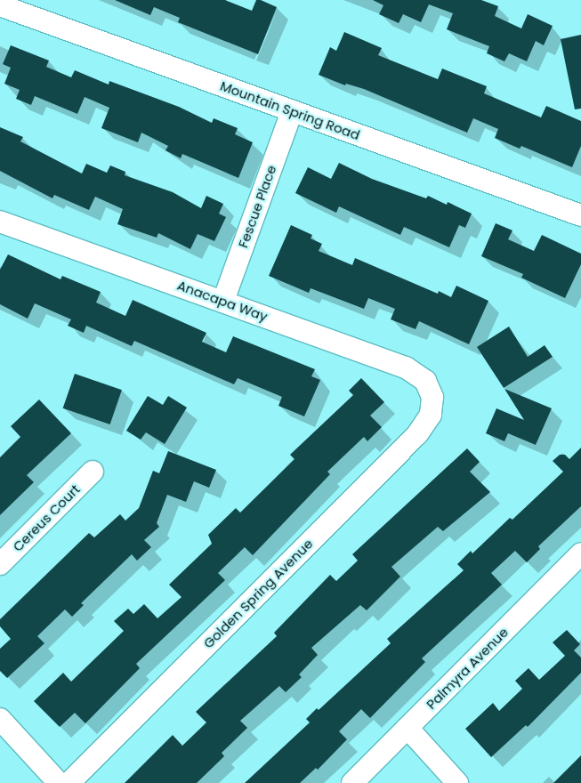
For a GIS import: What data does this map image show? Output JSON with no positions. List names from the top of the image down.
{
  "streets": {
    "street": [
      "Mountain Spring Road",
      "Fescue Place",
      "Anacapa Way",
      "Cereus Court",
      "Golden Spring Avenue",
      "Palmyra Avenue"
    ]
  },
  "crossings": [
    ["Mountain Spring Road", "Fescue Place"],
    ["Fescue Place", "Anacapa Way"],
    ["Anacapa Way", "Golden Spring Avenue"]
  ]
}
